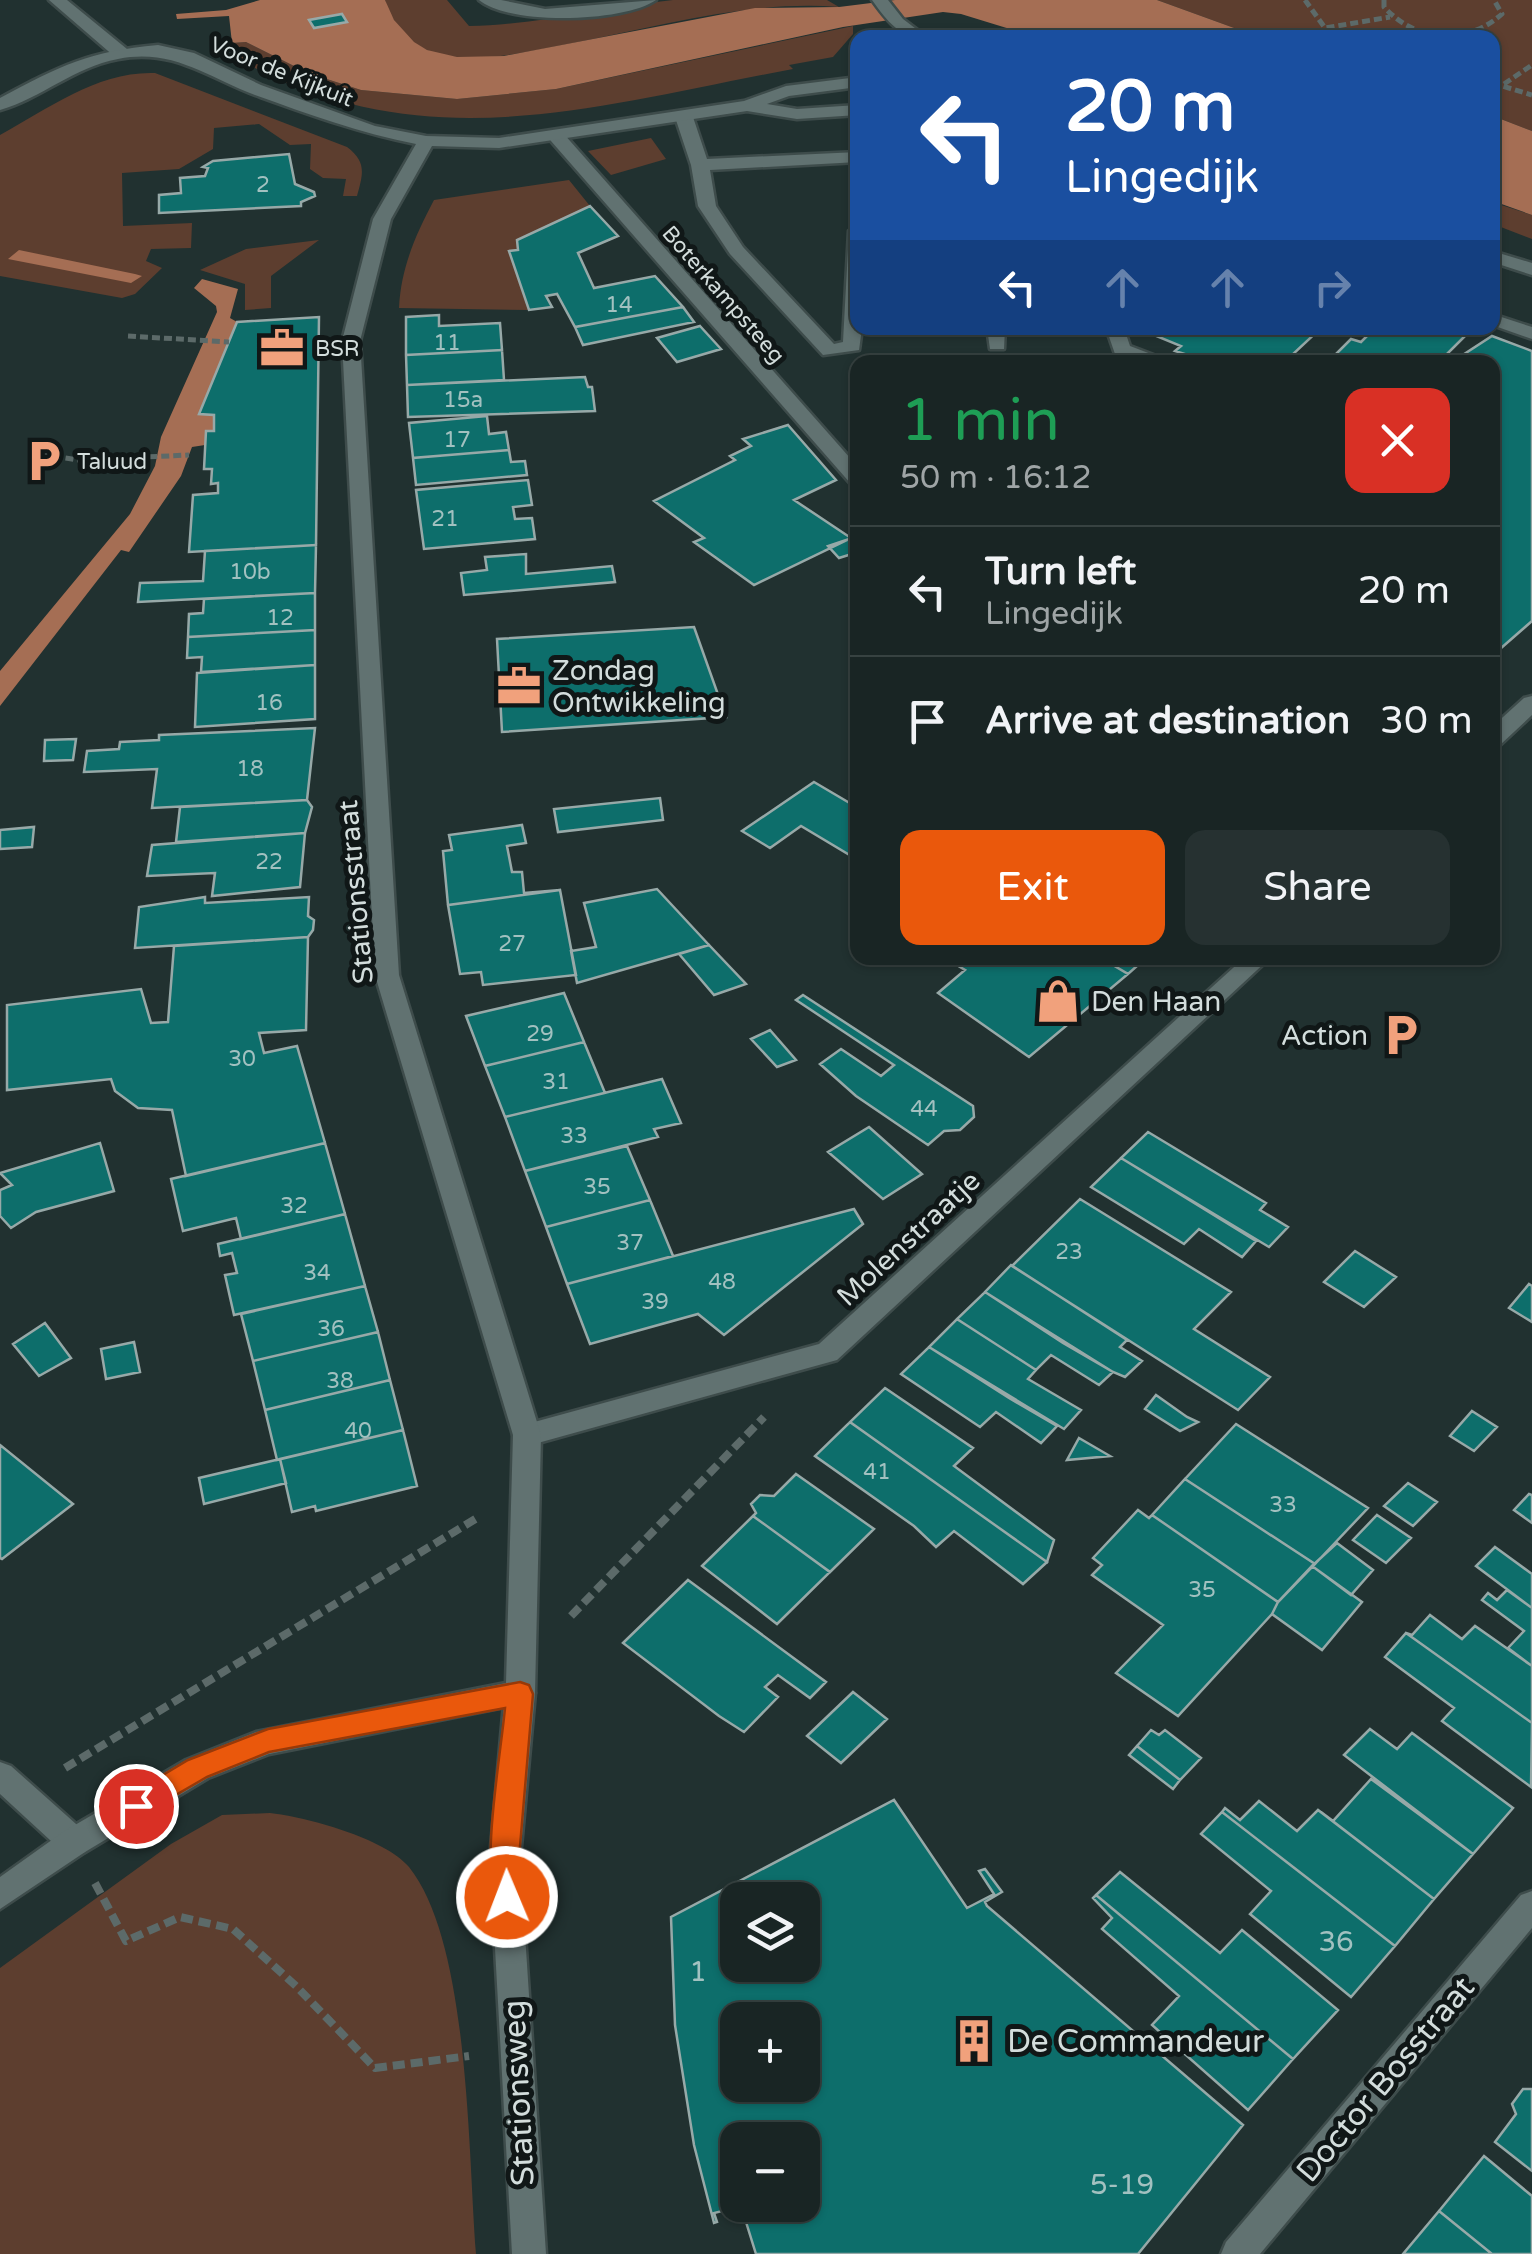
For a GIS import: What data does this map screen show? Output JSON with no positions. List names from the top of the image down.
{
  "streets": {
    "street": [
      "Voor de Kijkuit",
      "Boterkampsteeg",
      "Stationsstraat",
      "Molenstraatje",
      "Doctor Bosstraat",
      "Stationsweg"
    ]
  },
  "crossings": [
    ["Voor de Kijkuit", "Boterkampsteeg"],
    ["Voor de Kijkuit", "Stationsstraat"],
    ["Stationsstraat", "Molenstraatje"],
    ["Stationsstraat", "Stationsweg"]
  ],
  "places": {
    "office": ["BSR", "Zondag Ontwikkeling"],
    "parking": ["Taluud", "Action"],
    "shop": ["Den Haan"],
    "building": ["De Commandeur"]
  },
  "house_numbers": [
    "2",
    "14",
    "11",
    "15a",
    "17",
    "21",
    "10b",
    "12",
    "16",
    "18",
    "22",
    "27",
    "29",
    "30",
    "31",
    "44",
    "33",
    "35",
    "32",
    "37",
    "23",
    "34",
    "48",
    "39",
    "36",
    "38",
    "40",
    "41",
    "33",
    "35",
    "36",
    "1",
    "5-19"
  ],
  "page": {
    "turn": ["20 m", "Lingedijk"],
    "heading": ["1 min", "50 m · 16:12"],
    "list": [
      {
        "name": "Turn left",
        "note": "Lingedijk",
        "value": "20 m"
      },
      {
        "name": "Arrive at destination",
        "value": "30 m"
      }
    ],
    "buttons": ["Exit", "Share"],
    "map_buttons": ["+", "−"]
  }
}
